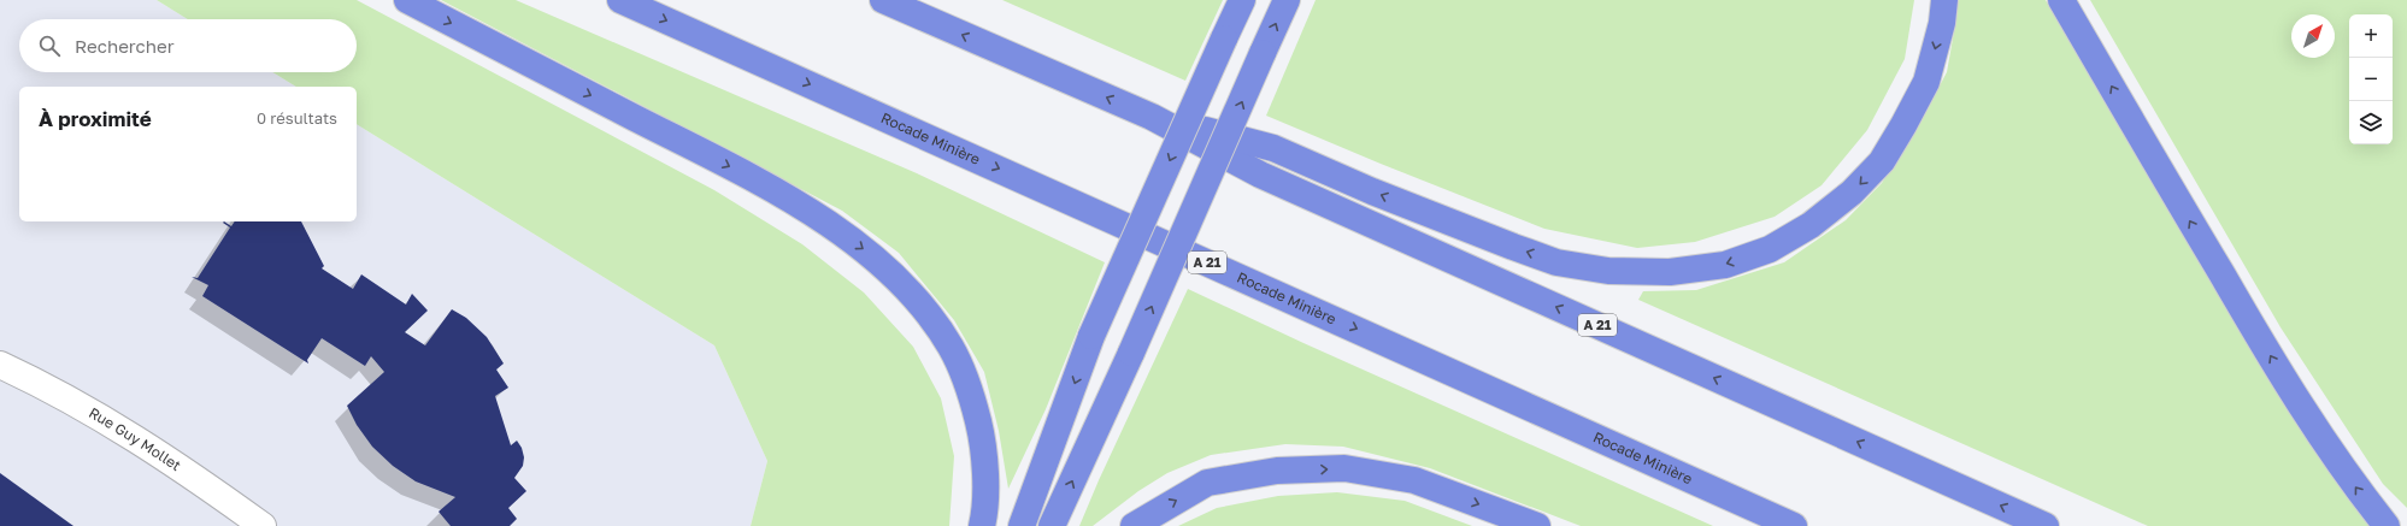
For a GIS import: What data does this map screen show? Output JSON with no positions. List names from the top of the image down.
{
  "streets": {
    "highway": ["Rocade Minière", "A 21"],
    "street": ["Rue Guy Mollet"]
  },
  "north": "top right",
  "page": {
    "map_buttons": ["+", "−"],
    "search": "Rechercher",
    "heading": ["À proximité", "0 résultats"]
  }
}
